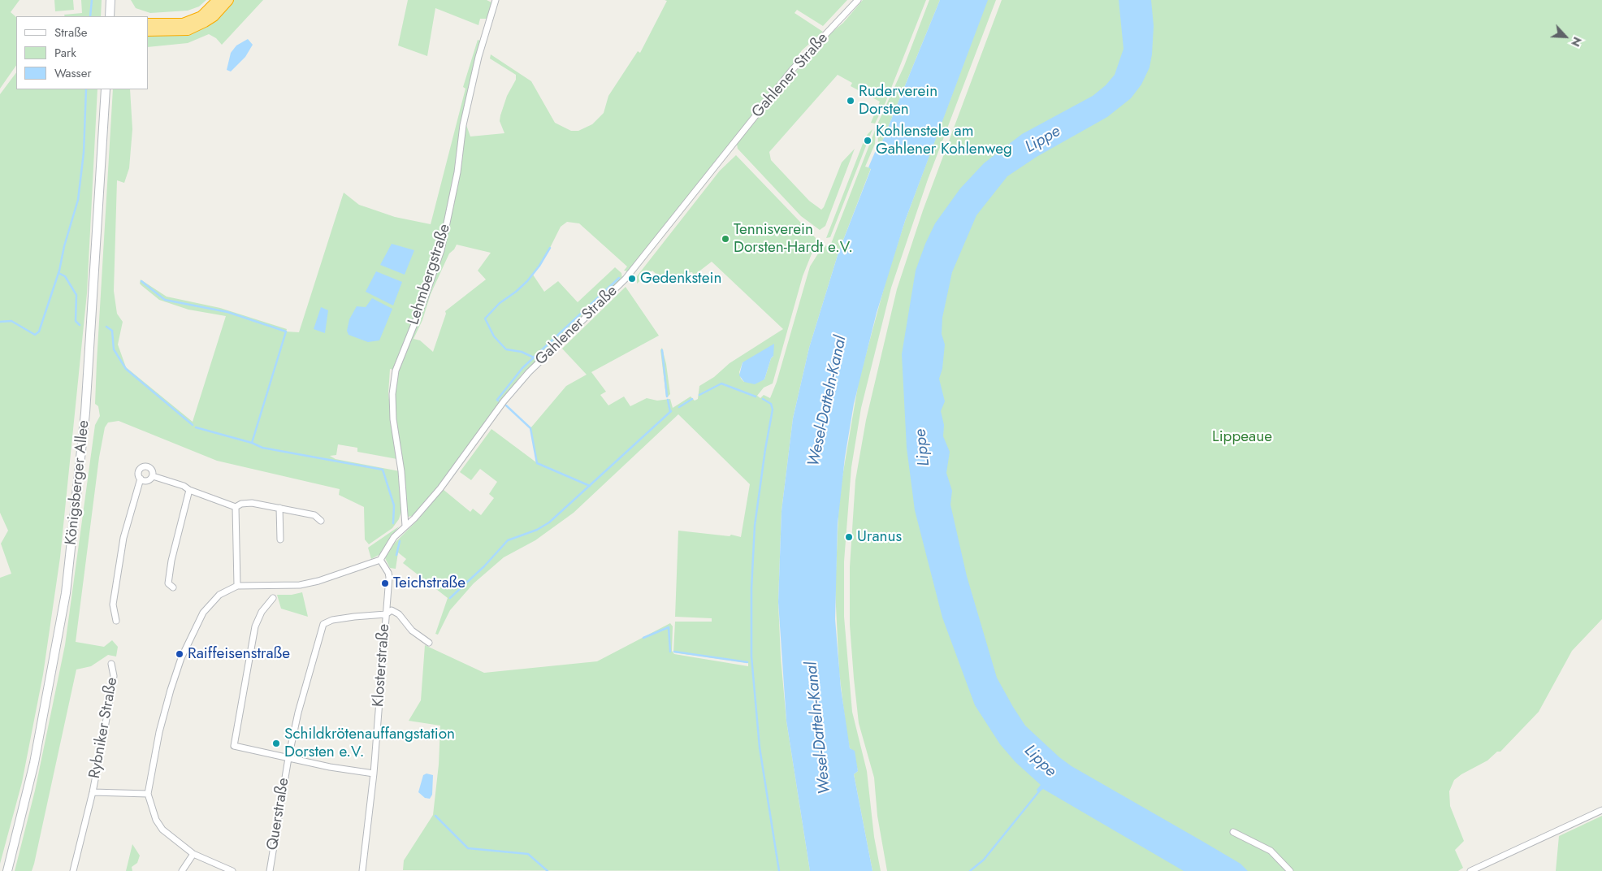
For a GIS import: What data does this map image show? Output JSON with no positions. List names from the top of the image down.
{
  "streets": {
    "main road": ["Königsberger Allee"],
    "street": [
      "Gahlener Straße",
      "Lehmbergstraße",
      "Klosterstraße",
      "Rybniker Straße",
      "Querstraße"
    ]
  },
  "crossings": [
    ["Gahlener Straße", "Lehmbergstraße"],
    ["Gahlener Straße", "Klosterstraße"]
  ],
  "water": ["Lippe", "Wesel-Datteln-Kanal"],
  "parks": ["Lippeaue"],
  "places": [
    "Ruderverein Dorsten",
    "Kohlenstele am Gahlener Kohlenweg",
    "Tennisverein Dorsten-Hardt e.V.",
    "Gedenkstein",
    "Uranus",
    "Teichstraße",
    "Raiffeisenstraße",
    "Schildkrötenauffangstation Dorsten e.V."
  ],
  "legend": ["Straße", "Park", "Wasser"],
  "north": "bottom right"
}
